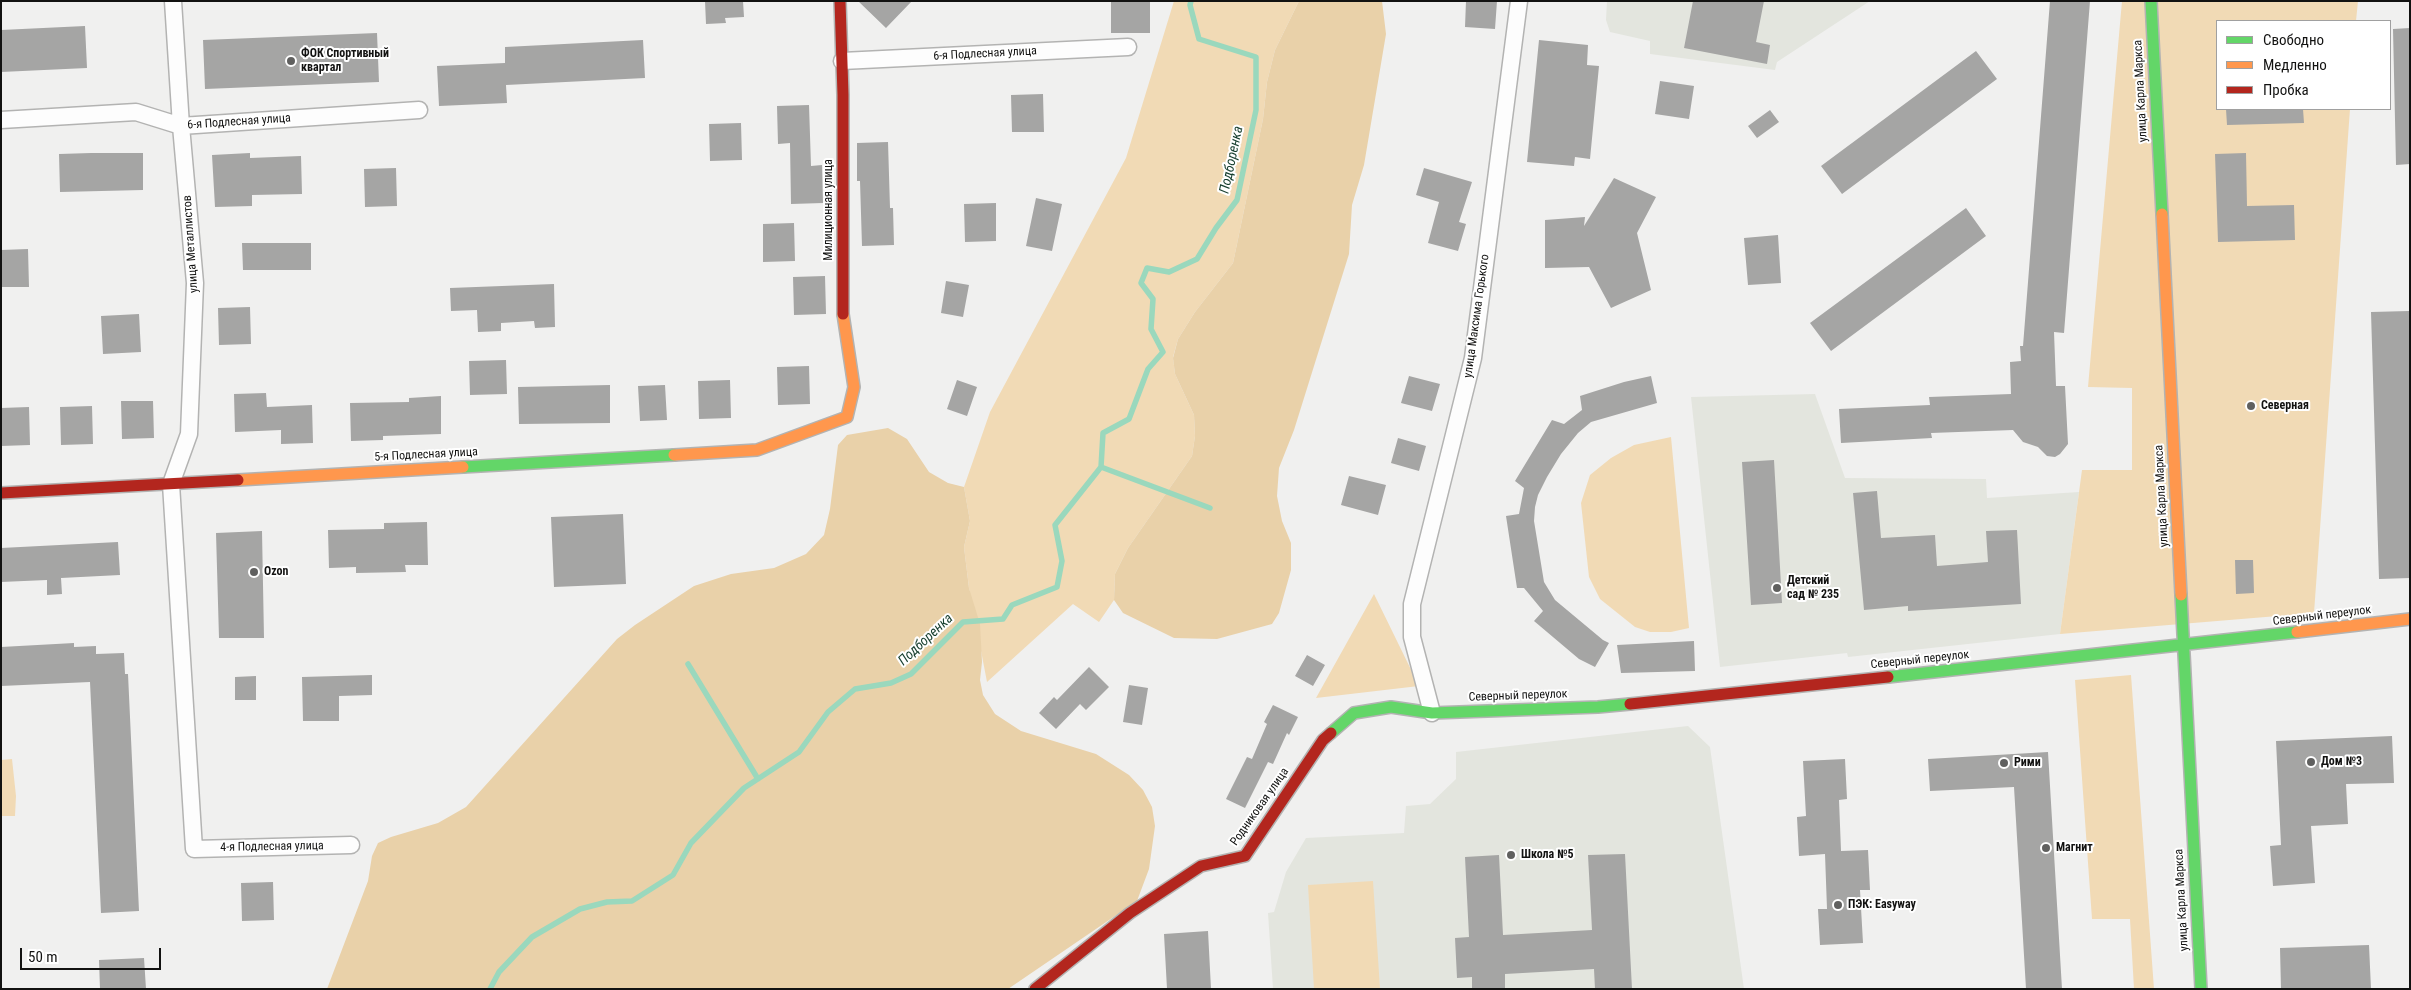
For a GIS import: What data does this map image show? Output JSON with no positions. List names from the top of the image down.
{
  "streets": {
    "street": [
      "6-я Подлесная улица",
      "улица Карла Маркса",
      "Милиционная улица",
      "улица Металлистов",
      "улица Максима Горького",
      "5-я Подлесная улица",
      "Северный переулок",
      "Родниковая улица",
      "4-я Подлесная улица"
    ]
  },
  "crossings": [
    ["6-я Подлесная улица", "Милиционная улица"],
    ["6-я Подлесная улица", "улица Металлистов"],
    ["улица Карла Маркса", "Северный переулок"],
    ["Милиционная улица", "5-я Подлесная улица"],
    ["улица Металлистов", "5-я Подлесная улица"],
    ["улица Металлистов", "4-я Подлесная улица"],
    ["улица Максима Горького", "Северный переулок"],
    ["улица Максима Горького", "Родниковая улица"],
    ["5-я Подлесная улица", "4-я Подлесная улица"],
    ["Северный переулок", "Родниковая улица"]
  ],
  "water": ["Подборенка"],
  "places": [
    "ФОК Спортивный квартал",
    "Северная",
    "Ozon",
    "Детский сад № 235",
    "Дом №3",
    "Рими",
    "Магнит",
    "Школа №5",
    "ПЭК: Easyway"
  ],
  "legend": ["Свободно", "Медленно", "Пробка"],
  "scale_bar": "50 m"
}
